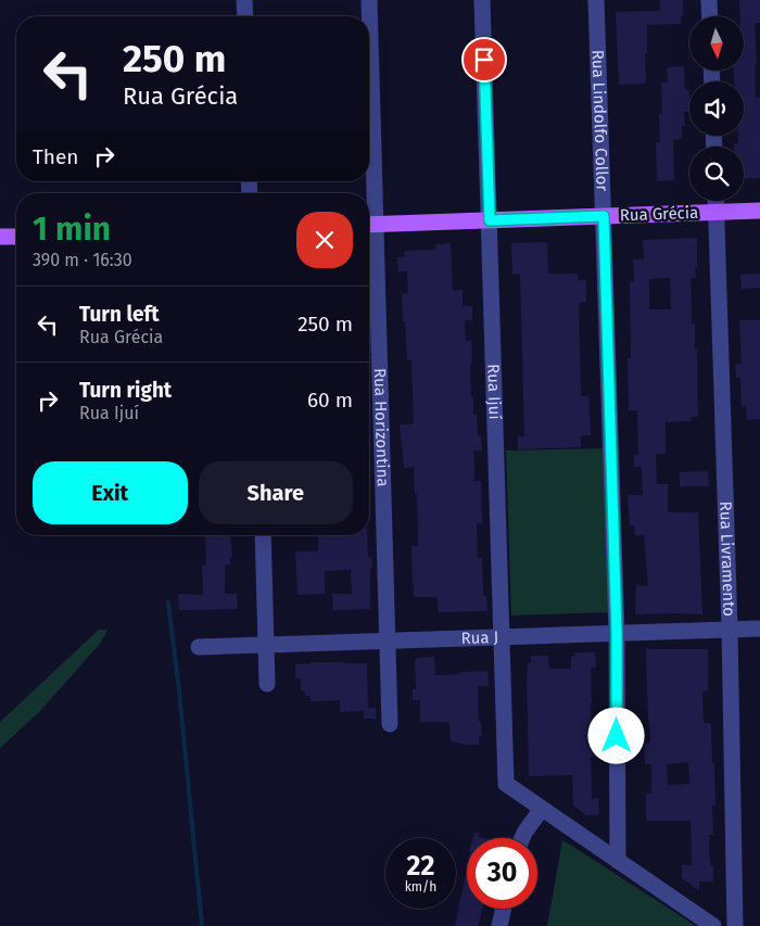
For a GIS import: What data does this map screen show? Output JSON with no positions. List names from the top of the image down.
{
  "streets": {
    "main road": ["Rua Grécia"],
    "street": [
      "Rua Lindolfo Collor",
      "Rua Ijuí",
      "Rua Horizontina",
      "Rua Livramento",
      "Rua J"
    ]
  },
  "crossings": [
    ["Rua Lindolfo Collor", "Rua Grécia"],
    ["Rua Lindolfo Collor", "Rua J"],
    ["Rua Grécia", "Rua Ijuí"],
    ["Rua Grécia", "Rua Horizontina"],
    ["Rua Grécia", "Rua Livramento"],
    ["Rua Ijuí", "Rua J"],
    ["Rua Horizontina", "Rua J"],
    ["Rua Livramento", "Rua J"]
  ],
  "north": "bottom",
  "page": {
    "turn": ["250 m", "Rua Grécia"],
    "then": "Then",
    "heading": ["1 min", "390 m · 16:30"],
    "list": [
      {
        "name": "Turn left",
        "note": "Rua Grécia",
        "value": "250 m"
      },
      {
        "name": "Turn right",
        "note": "Rua Ijuí",
        "value": "60 m"
      }
    ],
    "buttons": ["Exit", "Share"],
    "speed": "22 km/h",
    "limit": "30"
  }
}
